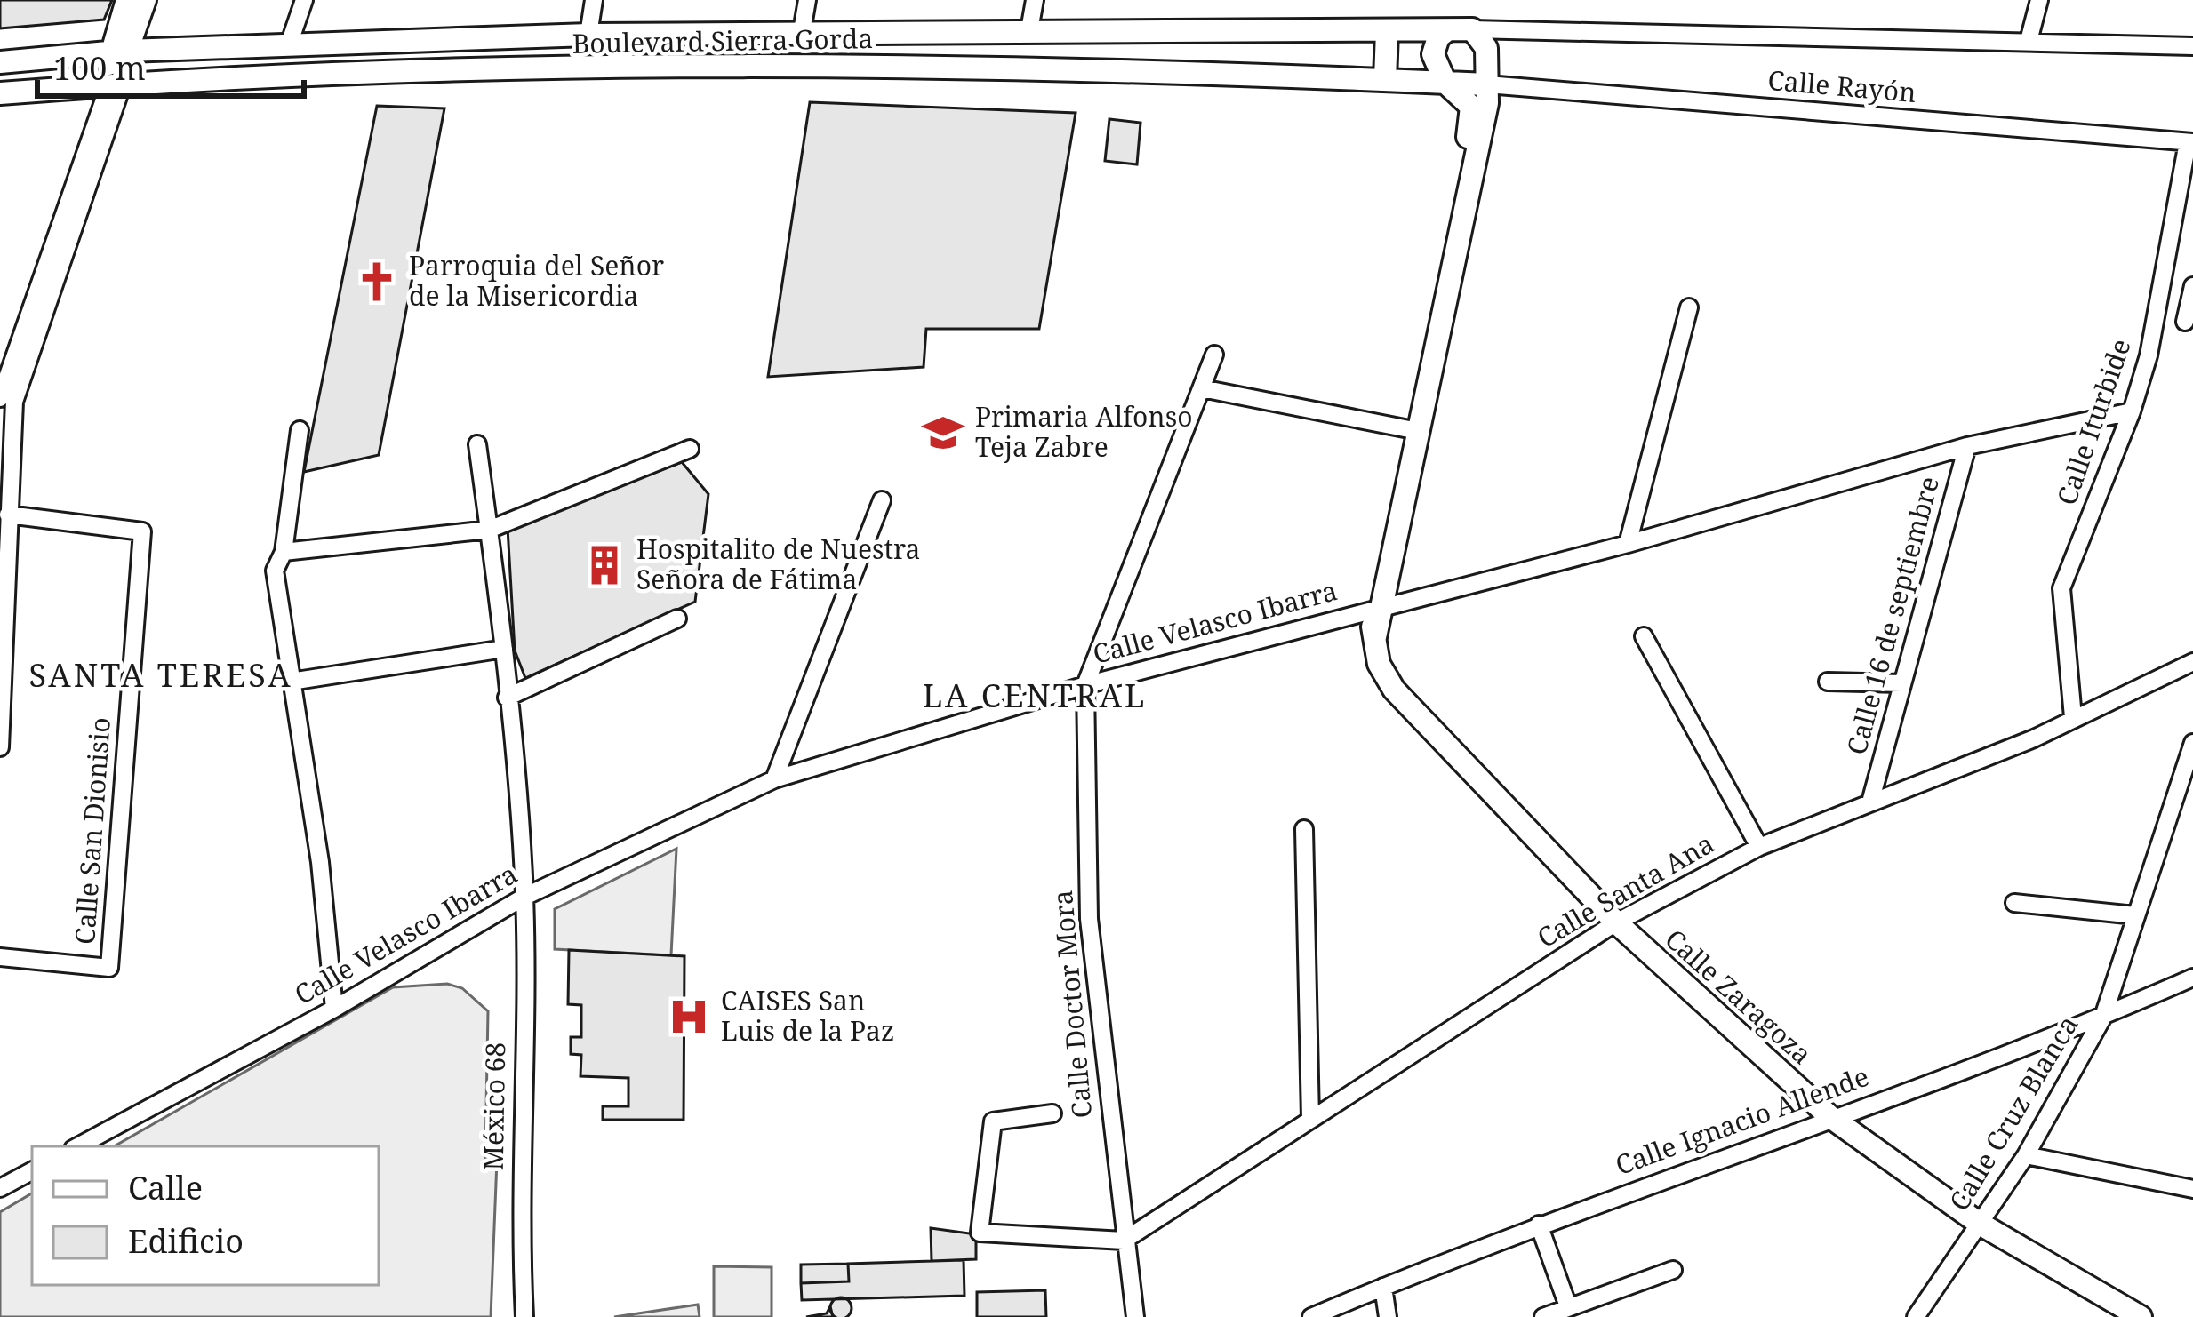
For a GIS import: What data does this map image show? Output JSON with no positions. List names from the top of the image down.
{
  "streets": {
    "main road": ["Boulevard Sierra Gorda", "Calle Zaragoza"],
    "street": [
      "Calle Rayón",
      "Calle Iturbide",
      "Calle 16 de septiembre",
      "Calle Velasco Ibarra",
      "Calle San Dionisio",
      "Calle Santa Ana",
      "Calle Doctor Mora",
      "México 68",
      "Calle Cruz Blanca",
      "Calle Ignacio Allende"
    ]
  },
  "crossings": [
    ["Boulevard Sierra Gorda", "Calle Rayón"],
    ["Boulevard Sierra Gorda", "Calle Zaragoza"],
    ["Calle Rayón", "Calle Iturbide"],
    ["Calle Rayón", "Calle Zaragoza"],
    ["Calle Iturbide", "Calle Velasco Ibarra"],
    ["Calle Iturbide", "Calle Santa Ana"],
    ["Calle 16 de septiembre", "Calle Velasco Ibarra"],
    ["Calle 16 de septiembre", "Calle Santa Ana"],
    ["Calle Velasco Ibarra", "Calle Zaragoza"],
    ["Calle Velasco Ibarra", "Calle Doctor Mora"],
    ["Calle Velasco Ibarra", "México 68"],
    ["Calle Santa Ana", "Calle Zaragoza"],
    ["Calle Santa Ana", "Calle Doctor Mora"],
    ["Calle Zaragoza", "Calle Cruz Blanca"],
    ["Calle Zaragoza", "Calle Ignacio Allende"],
    ["Calle Cruz Blanca", "Calle Ignacio Allende"]
  ],
  "districts": ["SANTA TERESA", "LA CENTRAL"],
  "places": {
    "church": ["Parroquia del Señor de la Misericordia"],
    "school or university": ["Primaria Alfonso Teja Zabre"],
    "building": ["Hospitalito de Nuestra Señora de Fátima"],
    "hospital": ["CAISES San Luis de la Paz"]
  },
  "legend": ["Calle", "Edificio"],
  "scale_bar": "100 m"
}
